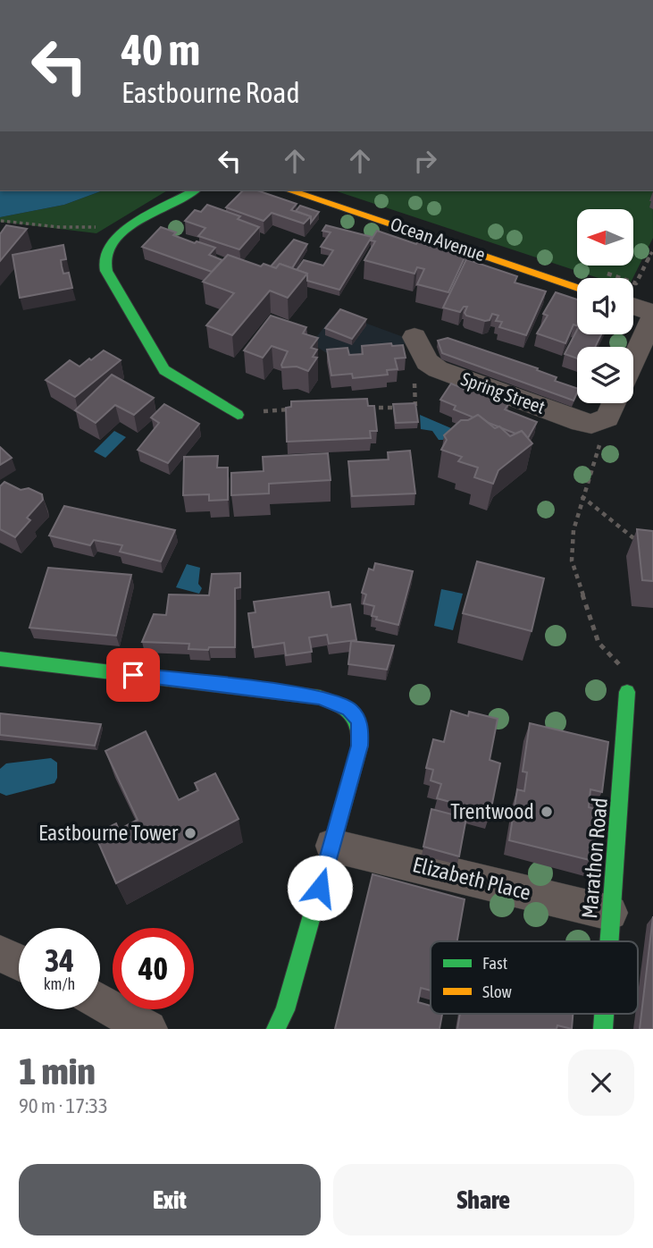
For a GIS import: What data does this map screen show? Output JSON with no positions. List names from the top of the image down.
{
  "streets": {
    "street": [
      "Ocean Avenue",
      "Spring Street",
      "Marathon Road",
      "Elizabeth Place"
    ]
  },
  "crossings": [
    ["Marathon Road", "Elizabeth Place"]
  ],
  "places": ["Trentwood", "Eastbourne Tower"],
  "legend": ["Fast", "Slow"],
  "north": "left",
  "page": {
    "turn": ["40 m", "Eastbourne Road"],
    "speed": "34 km/h",
    "limit": "40",
    "heading": ["1 min", "90 m · 17:33"],
    "buttons": ["Exit", "Share"]
  }
}
